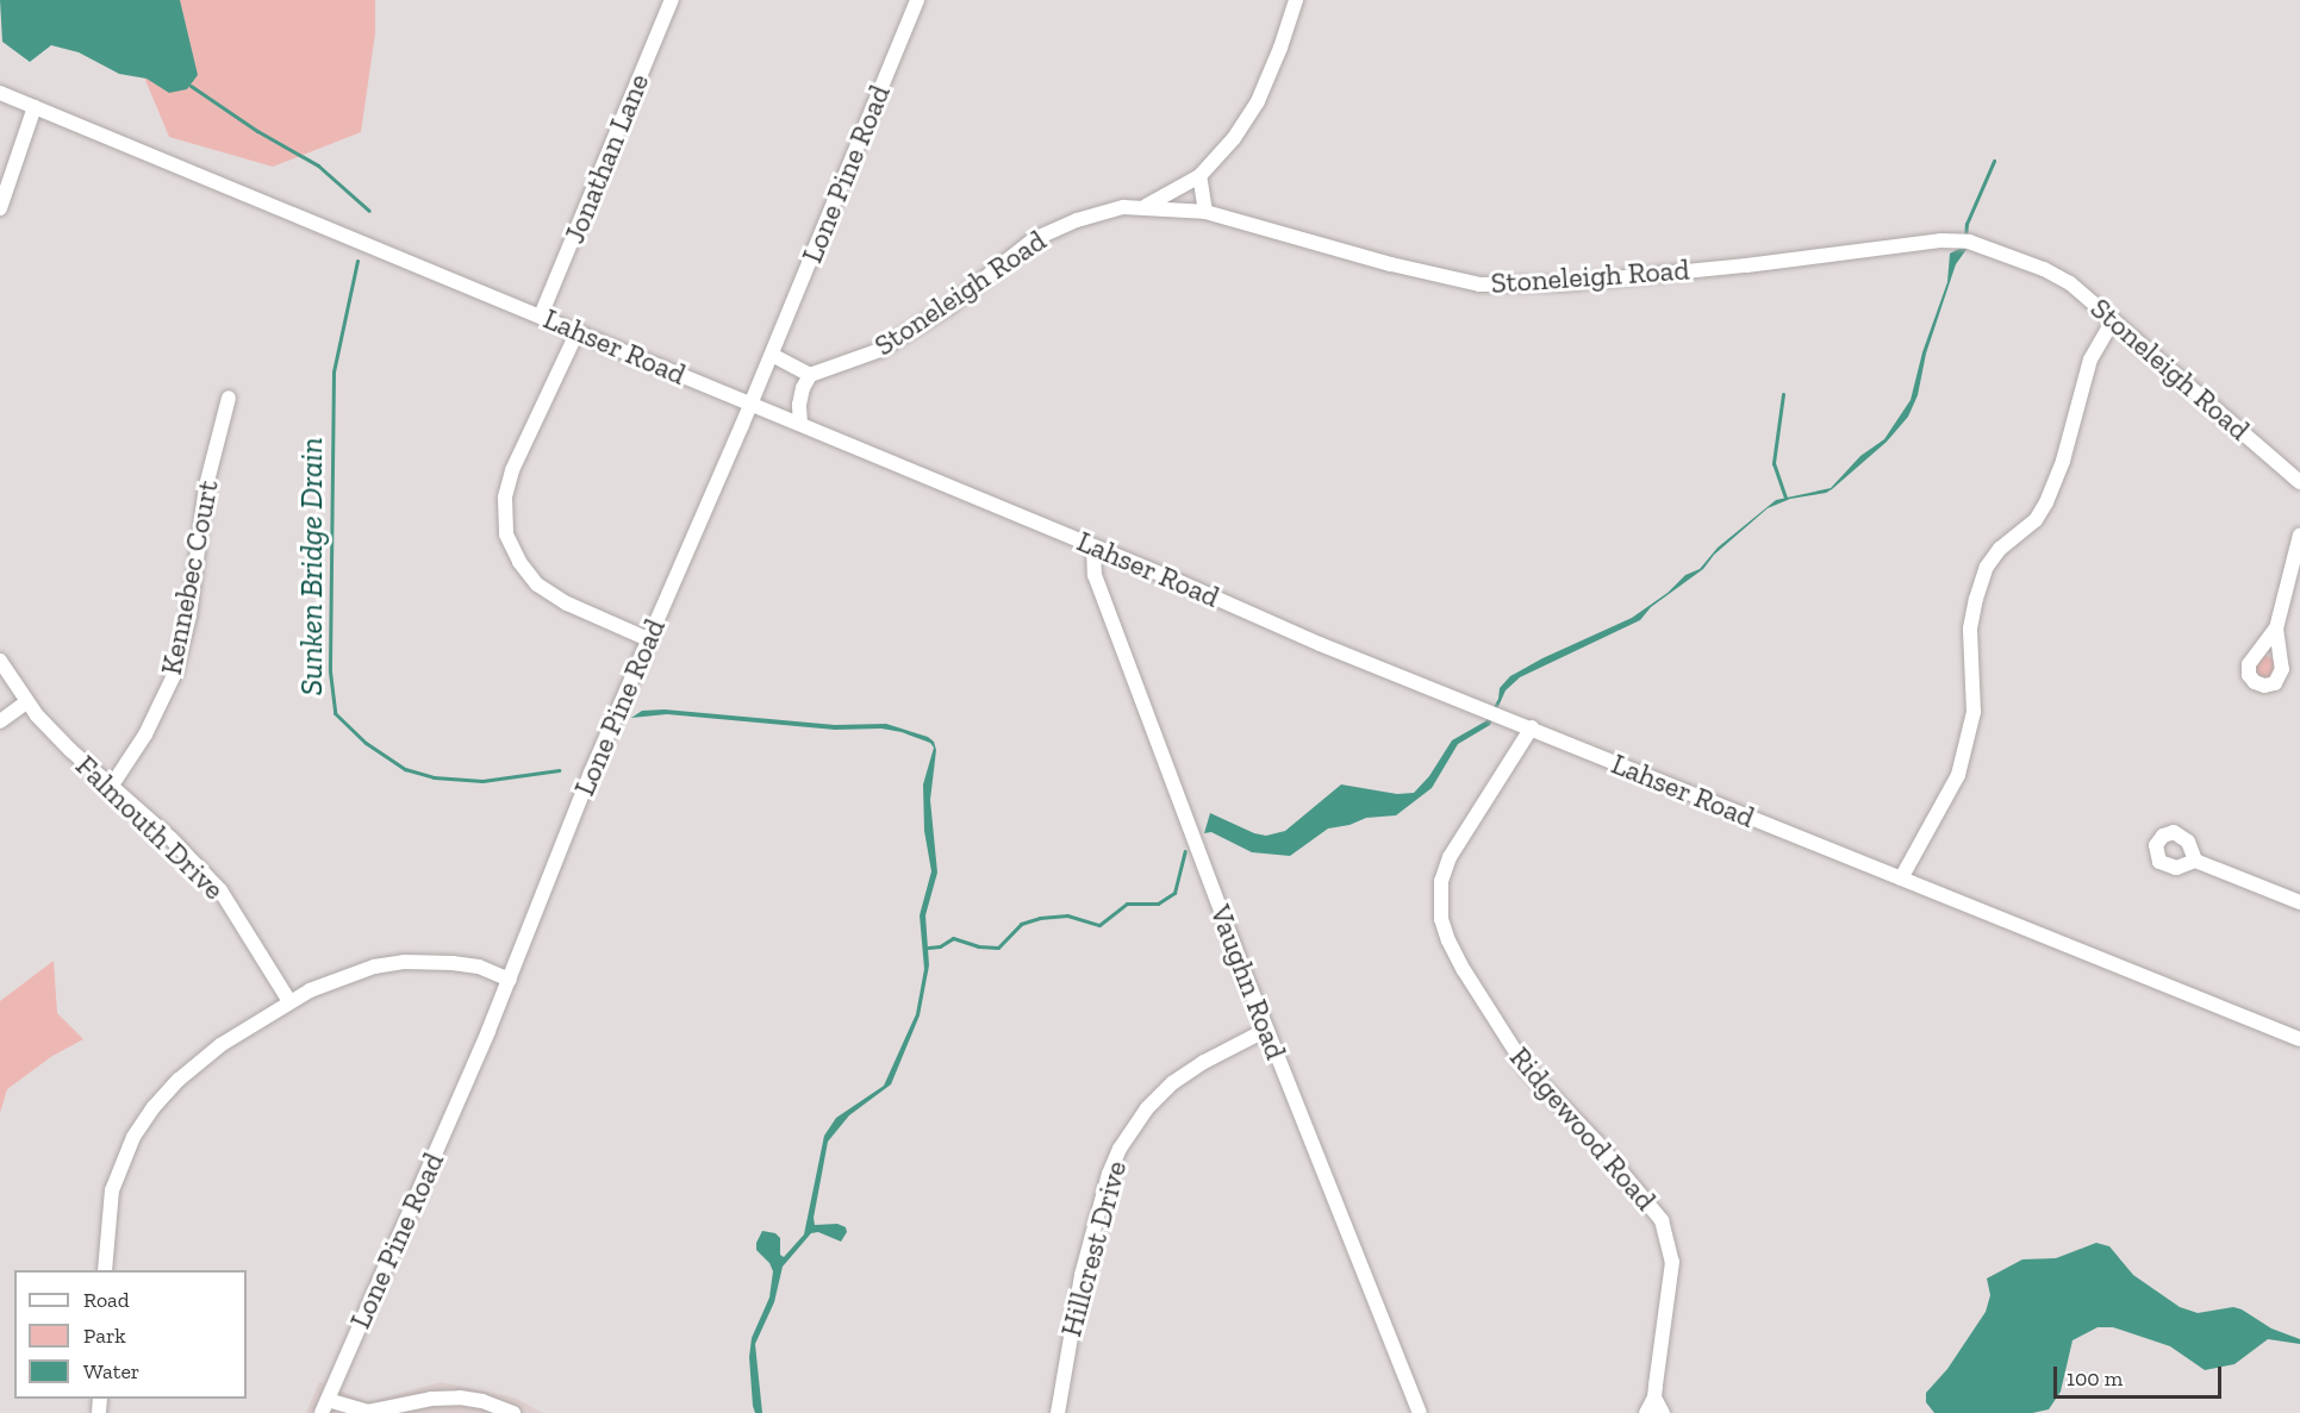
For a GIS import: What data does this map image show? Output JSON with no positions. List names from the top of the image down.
{
  "streets": {
    "street": [
      "Jonathan Lane",
      "Lone Pine Road",
      "Stoneleigh Road",
      "Lahser Road",
      "Kennebec Court",
      "Falmouth Drive",
      "Vaughn Road",
      "Ridgewood Road",
      "Hillcrest Drive"
    ]
  },
  "crossings": [
    ["Jonathan Lane", "Lahser Road"],
    ["Lone Pine Road", "Lahser Road"],
    ["Lahser Road", "Vaughn Road"],
    ["Lahser Road", "Ridgewood Road"],
    ["Kennebec Court", "Falmouth Drive"],
    ["Vaughn Road", "Hillcrest Drive"]
  ],
  "water": ["Sunken Bridge Drain"],
  "legend": ["Road", "Park", "Water"],
  "scale_bar": "100 m"
}
